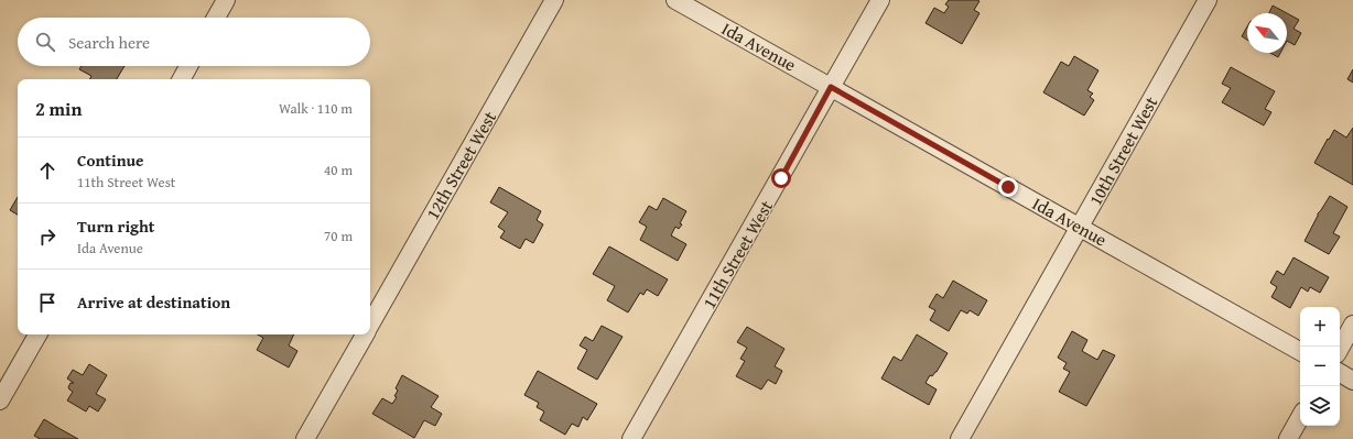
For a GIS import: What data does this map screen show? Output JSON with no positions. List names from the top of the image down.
{
  "streets": {
    "street": [
      "Ida Avenue",
      "10th Street West",
      "12th Street West",
      "11th Street West"
    ]
  },
  "crossings": [
    ["Ida Avenue", "10th Street West"],
    ["Ida Avenue", "11th Street West"]
  ],
  "north": "top left",
  "page": {
    "search": "Search here",
    "heading": ["2 min", "Walk · 110 m"],
    "list": [
      ["Continue", "11th Street West", "40 m"],
      ["Turn right", "Ida Avenue", "70 m"],
      "Arrive at destination"
    ],
    "map_buttons": ["+", "−"]
  }
}
